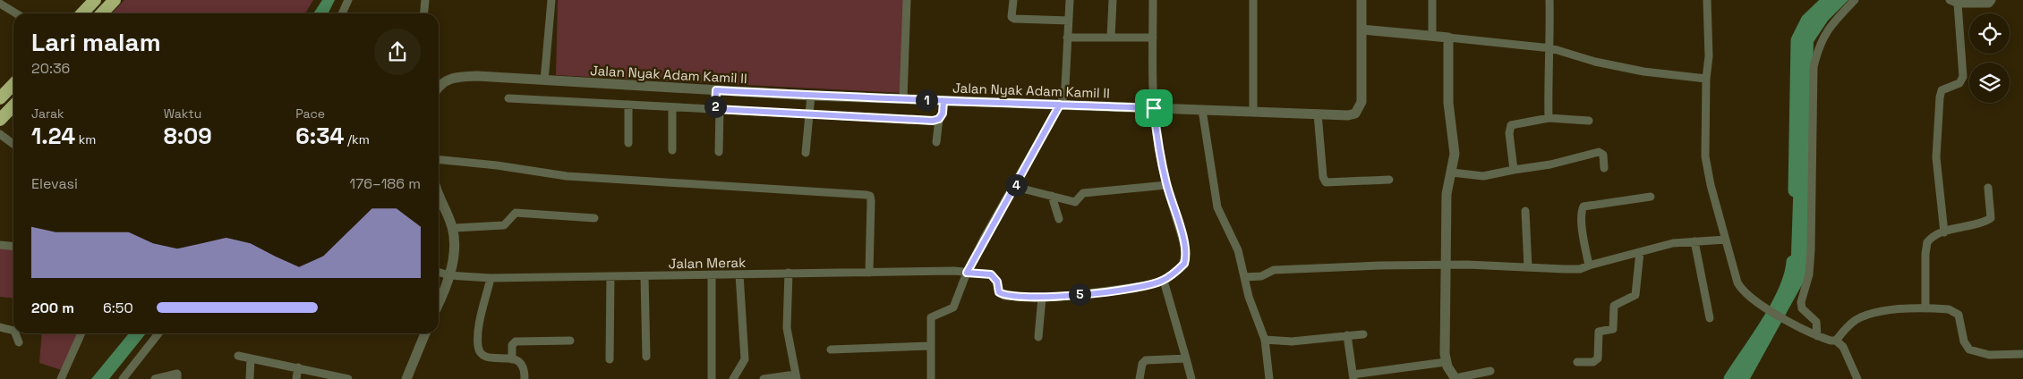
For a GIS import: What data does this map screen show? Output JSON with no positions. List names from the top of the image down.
{
  "streets": {
    "street": ["Jalan Nyak Adam Kamil II", "Jalan Merak"]
  },
  "page": {
    "heading": ["Lari malam", "20:36"],
    "pins": [
      "1",
      "2",
      "4",
      "5"
    ],
    "stats": [
      ["Jarak", "1.24 km"],
      ["Waktu", "8:09"],
      ["Pace", "6:34 /km"]
    ],
    "chart": ["Elevasi", "176–186 m"],
    "list": [
      {
        "name": "200 m",
        "note": "6:50"
      }
    ]
  }
}
